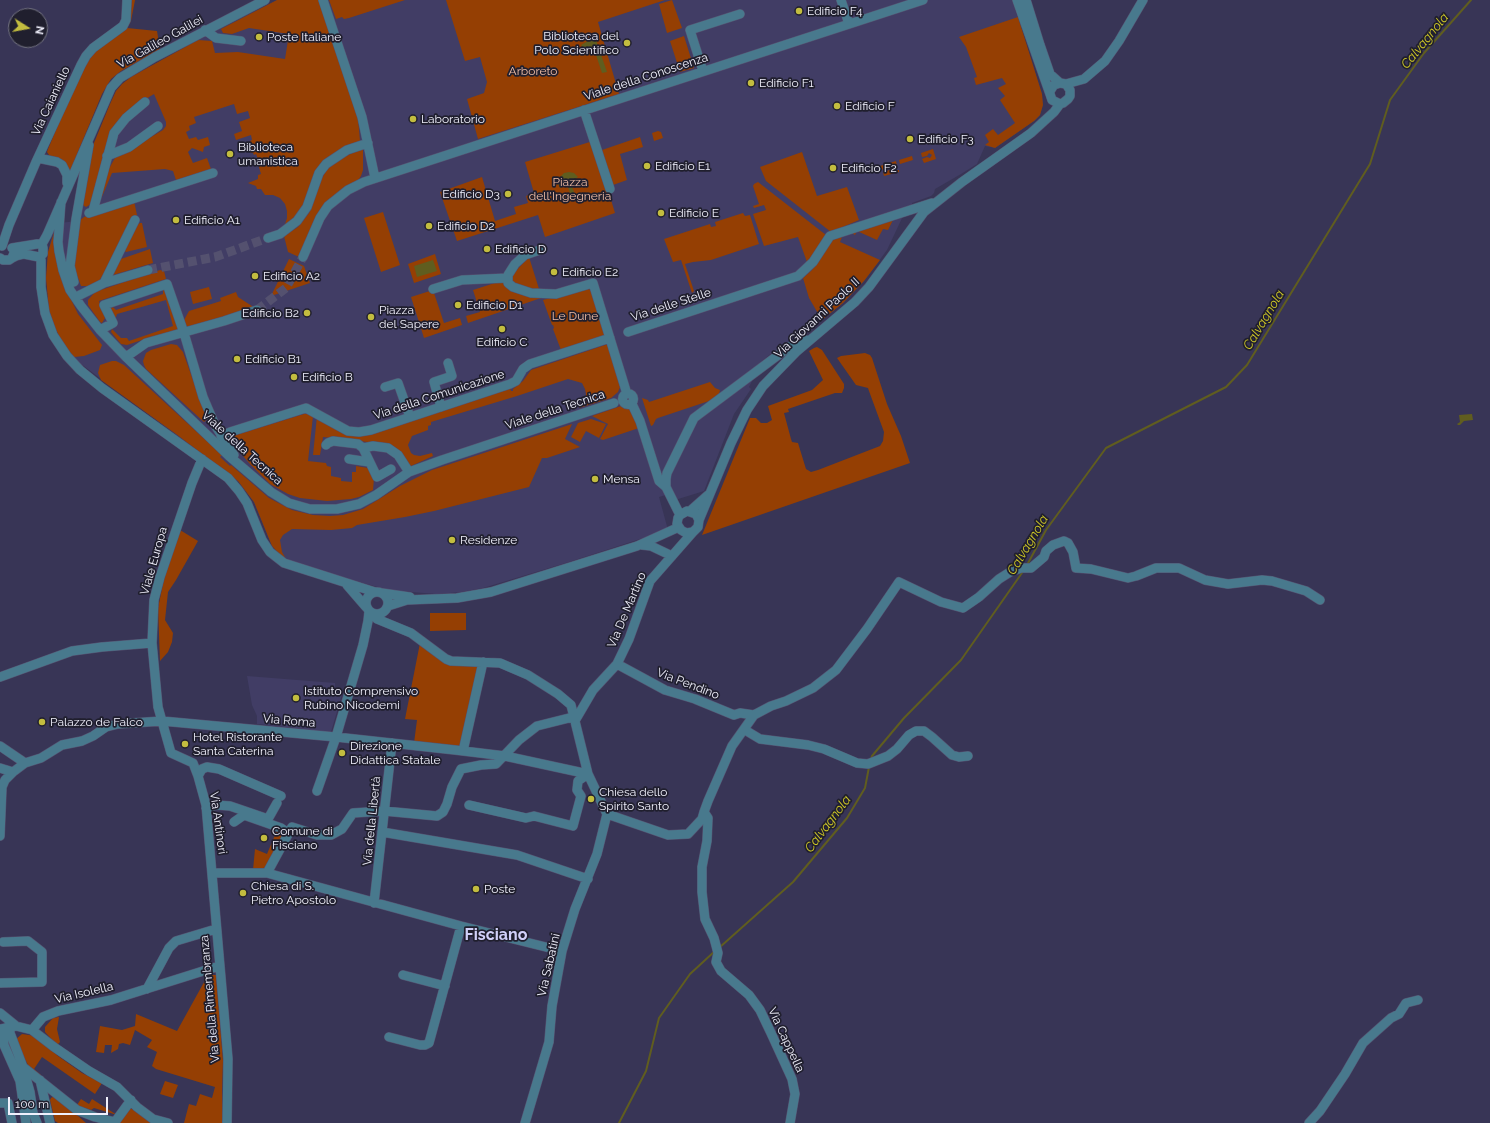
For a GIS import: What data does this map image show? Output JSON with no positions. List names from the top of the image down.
{
  "streets": {
    "street": [
      "Via Galileo Galilei",
      "Viale della Conoscenza",
      "Via Caianiello",
      "Via delle Stelle",
      "Via Giovanni Paolo II",
      "Via della Comunicazione",
      "Viale della Tecnica",
      "Viale Europa",
      "Via De Martino",
      "Via Pendino",
      "Via Roma",
      "Via della Libertà",
      "Via Antinori",
      "Via Sabatini",
      "Via Isolella",
      "Via della Rimembranza",
      "Via Cappella"
    ]
  },
  "crossings": [
    ["Via Galileo Galilei", "Viale della Tecnica"],
    ["Via delle Stelle", "Via Giovanni Paolo II"],
    ["Via Giovanni Paolo II", "Via De Martino"],
    ["Viale Europa", "Via Roma"],
    ["Viale Europa", "Via Antinori"],
    ["Via De Martino", "Via Pendino"],
    ["Via Roma", "Via della Libertà"],
    ["Via Roma", "Via Antinori"],
    ["Via Antinori", "Via della Rimembranza"],
    ["Via Isolella", "Via della Rimembranza"]
  ],
  "districts": ["Fisciano"],
  "water": ["Calvagnola"],
  "parks": ["Arboreto", "Piazza dell'Ingegneria", "Le Dune"],
  "places": [
    "Edificio F4",
    "Poste Italiane",
    "Biblioteca del Polo Scientifico",
    "Edificio F1",
    "Edificio F",
    "Laboratorio",
    "Edificio F3",
    "Biblioteca umanistica",
    "Edificio E1",
    "Edificio F2",
    "Edificio D3",
    "Edificio E",
    "Edificio A1",
    "Edificio D2",
    "Edificio D",
    "Edificio E2",
    "Edificio A2",
    "Edificio D1",
    "Edificio B2",
    "Piazza del Sapere",
    "Edificio C",
    "Edificio B1",
    "Edificio B",
    "Mensa",
    "Residenze",
    "Istituto Comprensivo Rubino Nicodemi",
    "Palazzo de Falco",
    "Hotel Ristorante Santa Caterina",
    "Direzione Didattica Statale",
    "Chiesa dello Spirito Santo",
    "Comune di Fisciano",
    "Poste",
    "Chiesa di S. Pietro Apostolo"
  ],
  "scale_bar": "100 m",
  "north": "right"
}
